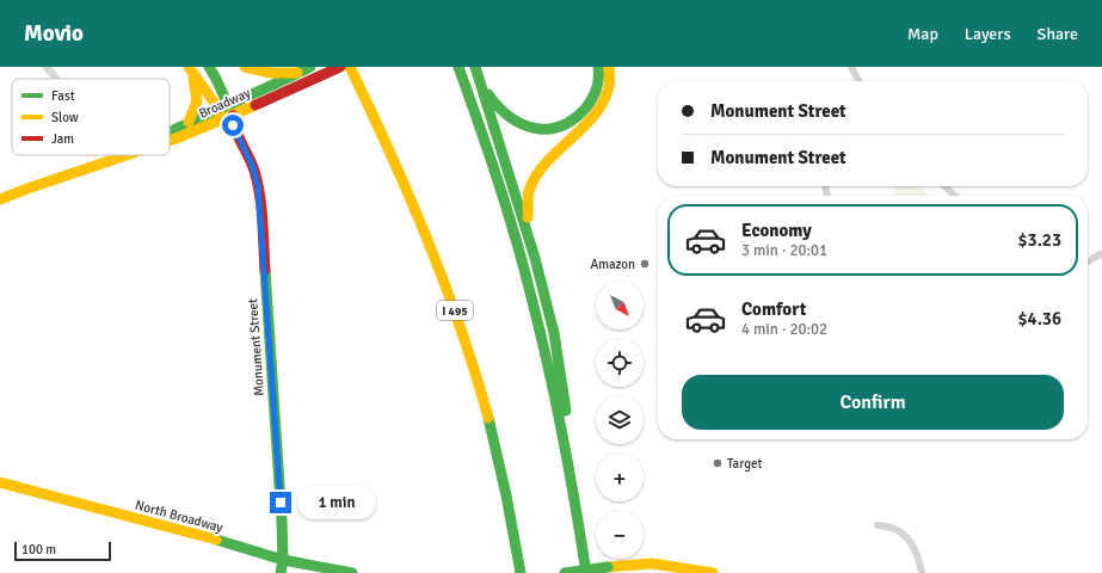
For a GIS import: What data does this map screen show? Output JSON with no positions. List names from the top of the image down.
{
  "streets": {
    "main road": [
      "Broadway",
      "I 495",
      "Monument Street",
      "North Broadway"
    ]
  },
  "crossings": [
    ["Broadway", "Monument Street"],
    ["Monument Street", "North Broadway"]
  ],
  "places": ["Amazon", "Target"],
  "legend": ["Fast", "Slow", "Jam"],
  "scale_bar": "100 m",
  "north": "bottom right",
  "page": {
    "header": "Movio",
    "nav": ["Map", "Layers", "Share"],
    "banner": ["Monument Street", "Monument Street"],
    "list": [
      {
        "name": "Economy",
        "note": "3 min · 20:01",
        "value": "$3.23"
      },
      {
        "name": "Comfort",
        "note": "4 min · 20:02",
        "value": "$4.36"
      }
    ],
    "map_buttons": ["+", "−"],
    "buttons": "Confirm",
    "bubble": "1 min",
    "scale": "100 m"
  }
}
